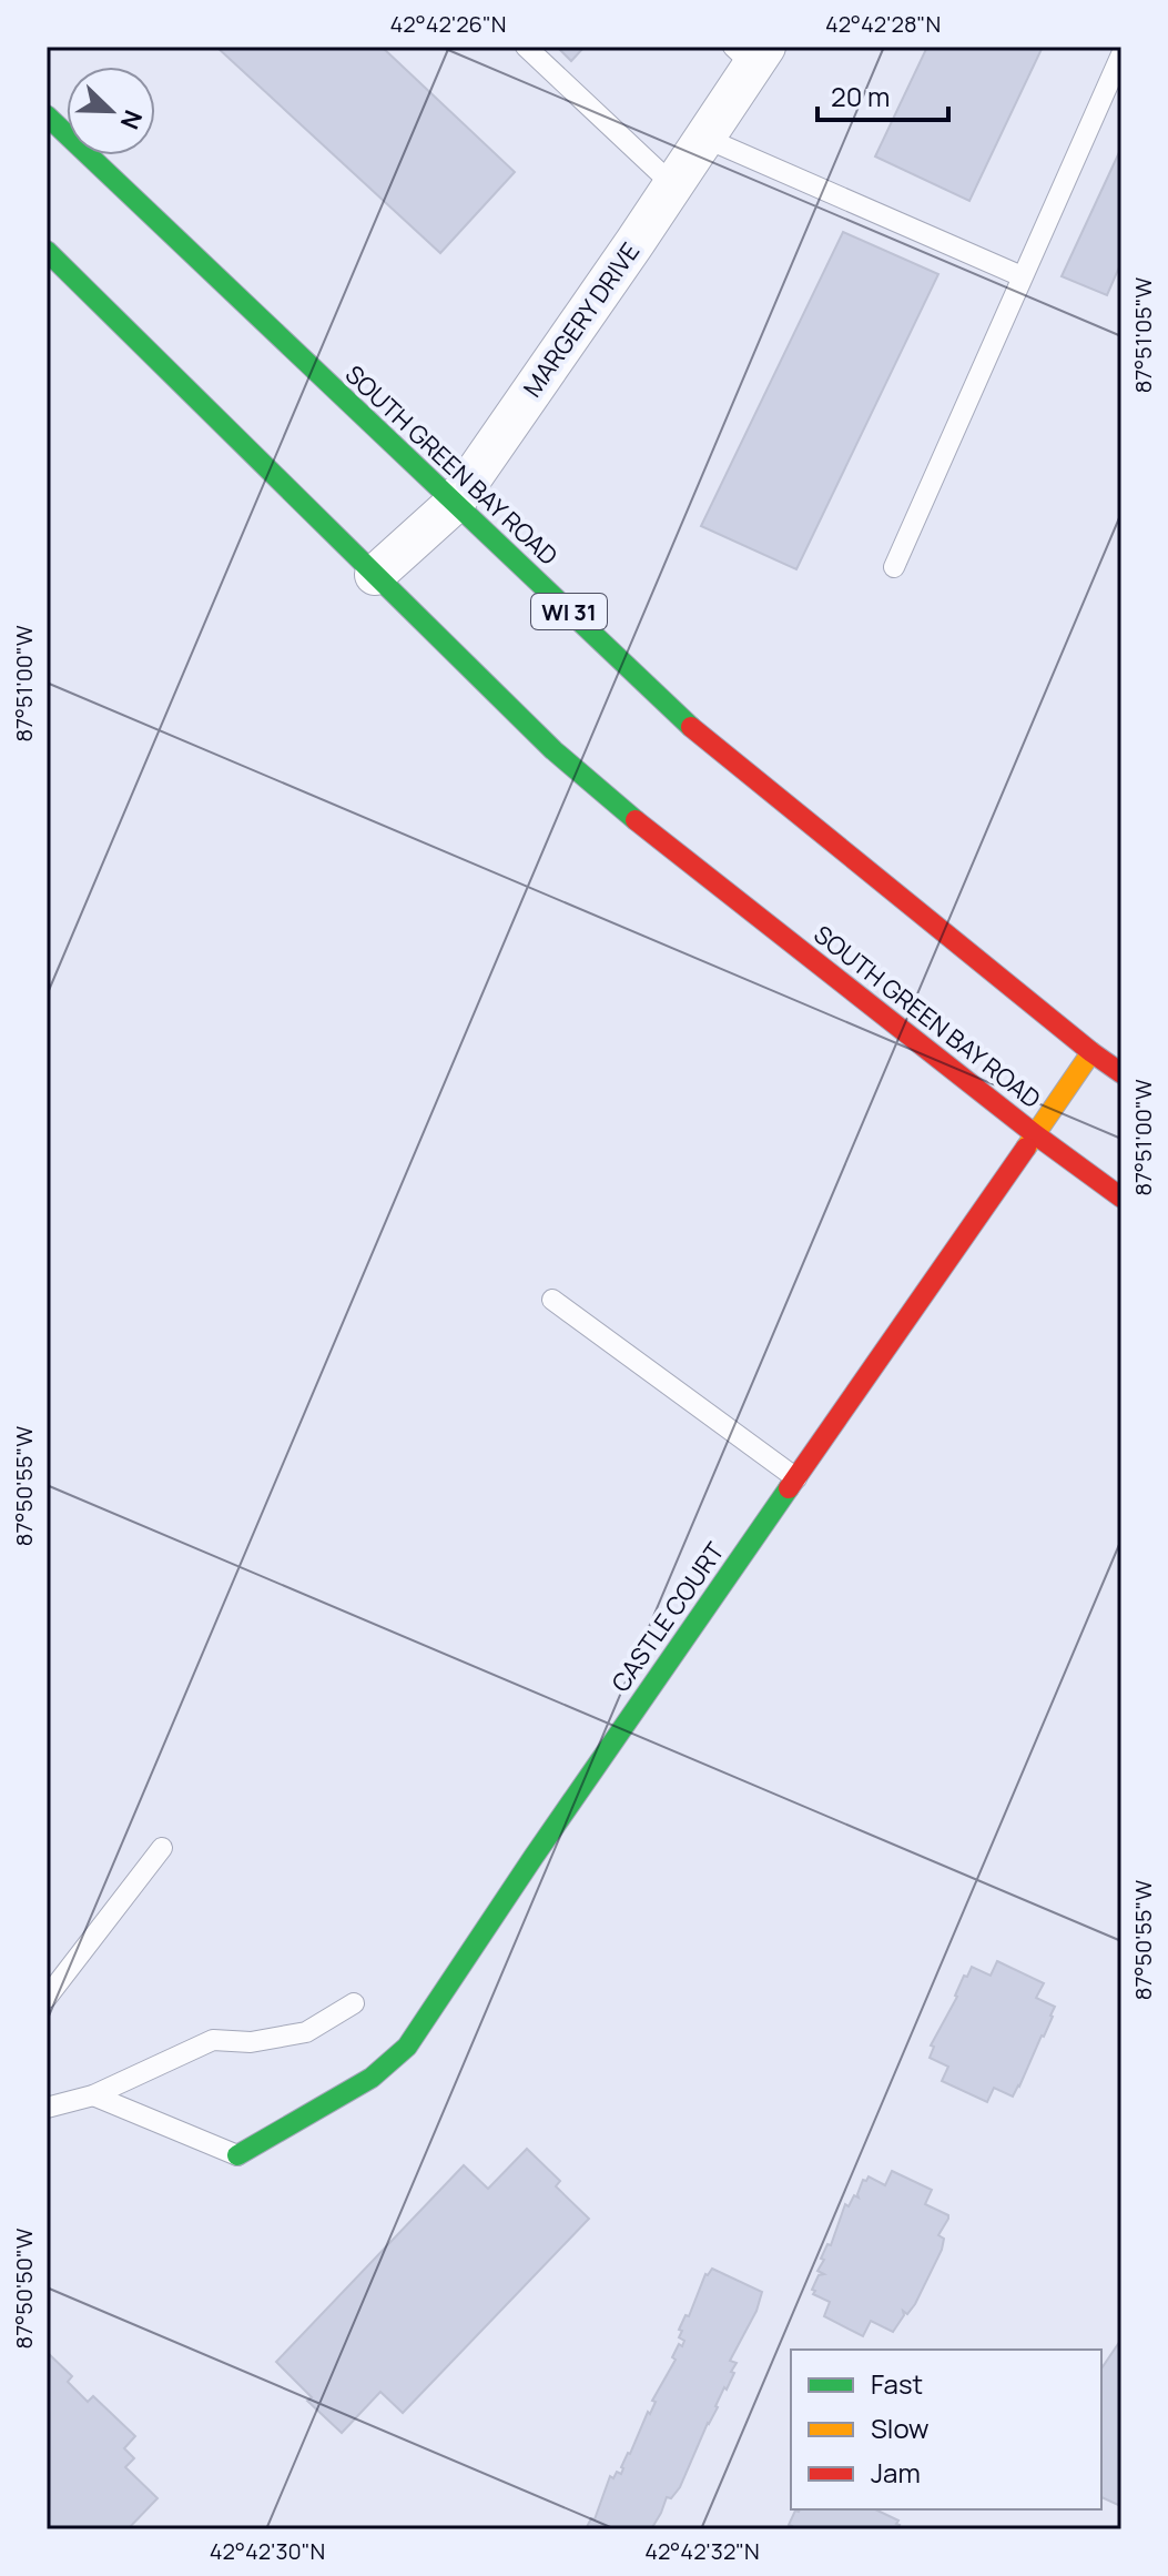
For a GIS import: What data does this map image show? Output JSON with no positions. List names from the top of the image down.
{
  "streets": {
    "main road": ["SOUTH GREEN BAY ROAD", "WI 31", "CASTLE COURT"],
    "street": ["MARGERY DRIVE"]
  },
  "crossings": [
    ["MARGERY DRIVE", "SOUTH GREEN BAY ROAD"],
    ["SOUTH GREEN BAY ROAD", "CASTLE COURT"]
  ],
  "legend": ["Fast", "Slow", "Jam"],
  "scale_bar": "20 m",
  "north": "bottom right",
  "coordinates": [
    "42°42'26\"N",
    "42°42'28\"N",
    "87°51'05\"W",
    "87°51'00\"W",
    "87°50'55\"W",
    "87°50'50\"W",
    "42°42'30\"N",
    "42°42'32\"N"
  ]
}
